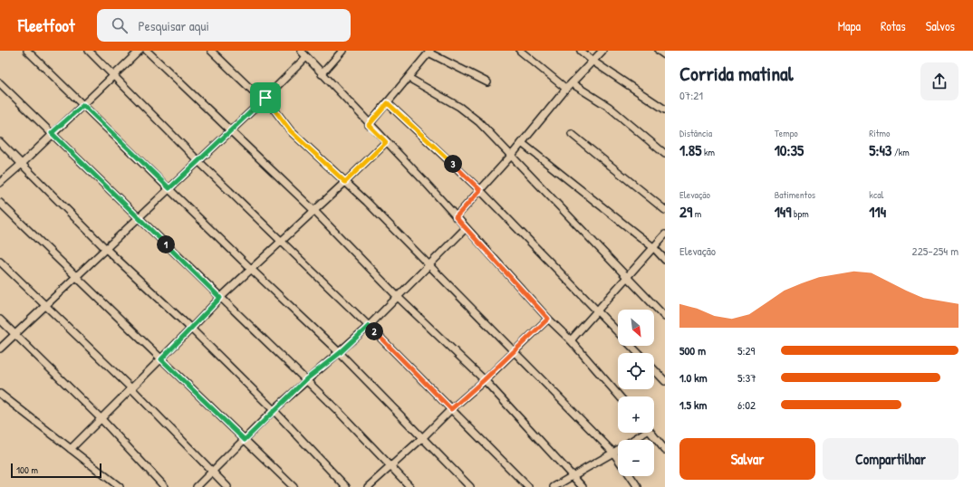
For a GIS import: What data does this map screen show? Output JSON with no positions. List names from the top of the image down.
{
  "scale_bar": "100 m",
  "north": "bottom right",
  "page": {
    "header": "Fleetfoot",
    "search": "Pesquisar aqui",
    "nav": ["Mapa", "Rotas", "Salvos"],
    "heading": ["Corrida matinal", "07:21"],
    "stats": [
      ["Distância", "1.85 km"],
      ["Tempo", "10:35"],
      ["Ritmo", "5:43 /km"],
      ["Elevação", "29 m"],
      ["Batimentos", "149 bpm"],
      ["kcal", "114"]
    ],
    "pins": ["3", "1", "2"],
    "chart": ["Elevação", "225–254 m"],
    "map_buttons": ["+", "−"],
    "list": [
      {
        "name": "500 m",
        "note": "5:29"
      },
      {
        "name": "1.0 km",
        "note": "5:37"
      },
      {
        "name": "1.5 km",
        "note": "6:02"
      }
    ],
    "buttons": ["Salvar", "Compartilhar"],
    "scale": "100 m"
  }
}
